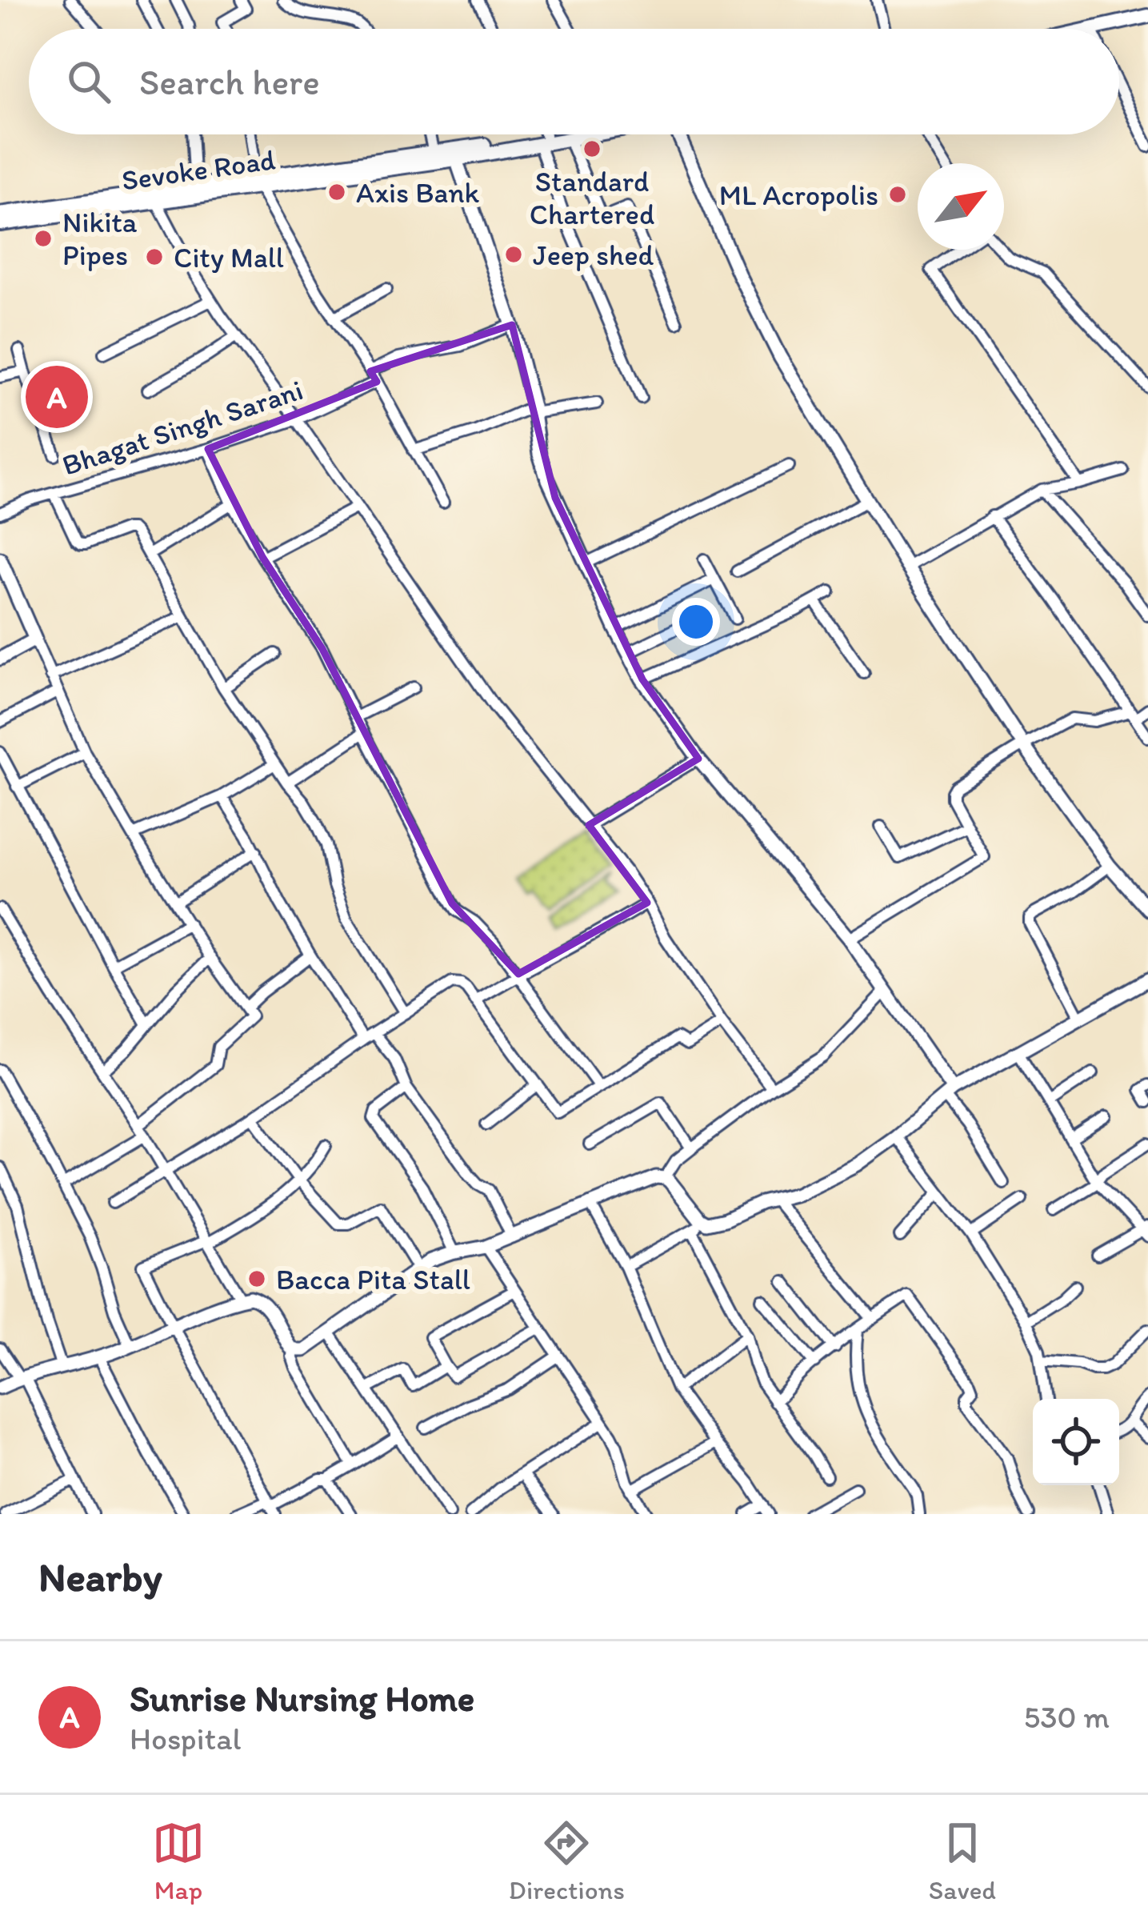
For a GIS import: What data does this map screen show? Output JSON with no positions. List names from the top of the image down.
{
  "streets": {
    "main road": ["Sevoke Road"],
    "street": ["Bhagat Singh Sarani"]
  },
  "places": [
    "Standard Chartered",
    "Axis Bank",
    "ML Acropolis",
    "Nikita Pipes",
    "Jeep shed",
    "City Mall",
    "Bacca Pita Stall"
  ],
  "north": "top right",
  "page": {
    "search": "Search here",
    "pins": "A",
    "heading": "Nearby",
    "list": [
      {
        "mark": "A",
        "name": "Sunrise Nursing Home",
        "note": "Hospital",
        "value": "530 m"
      }
    ],
    "nav": ["Map", "Directions", "Saved"]
  }
}
